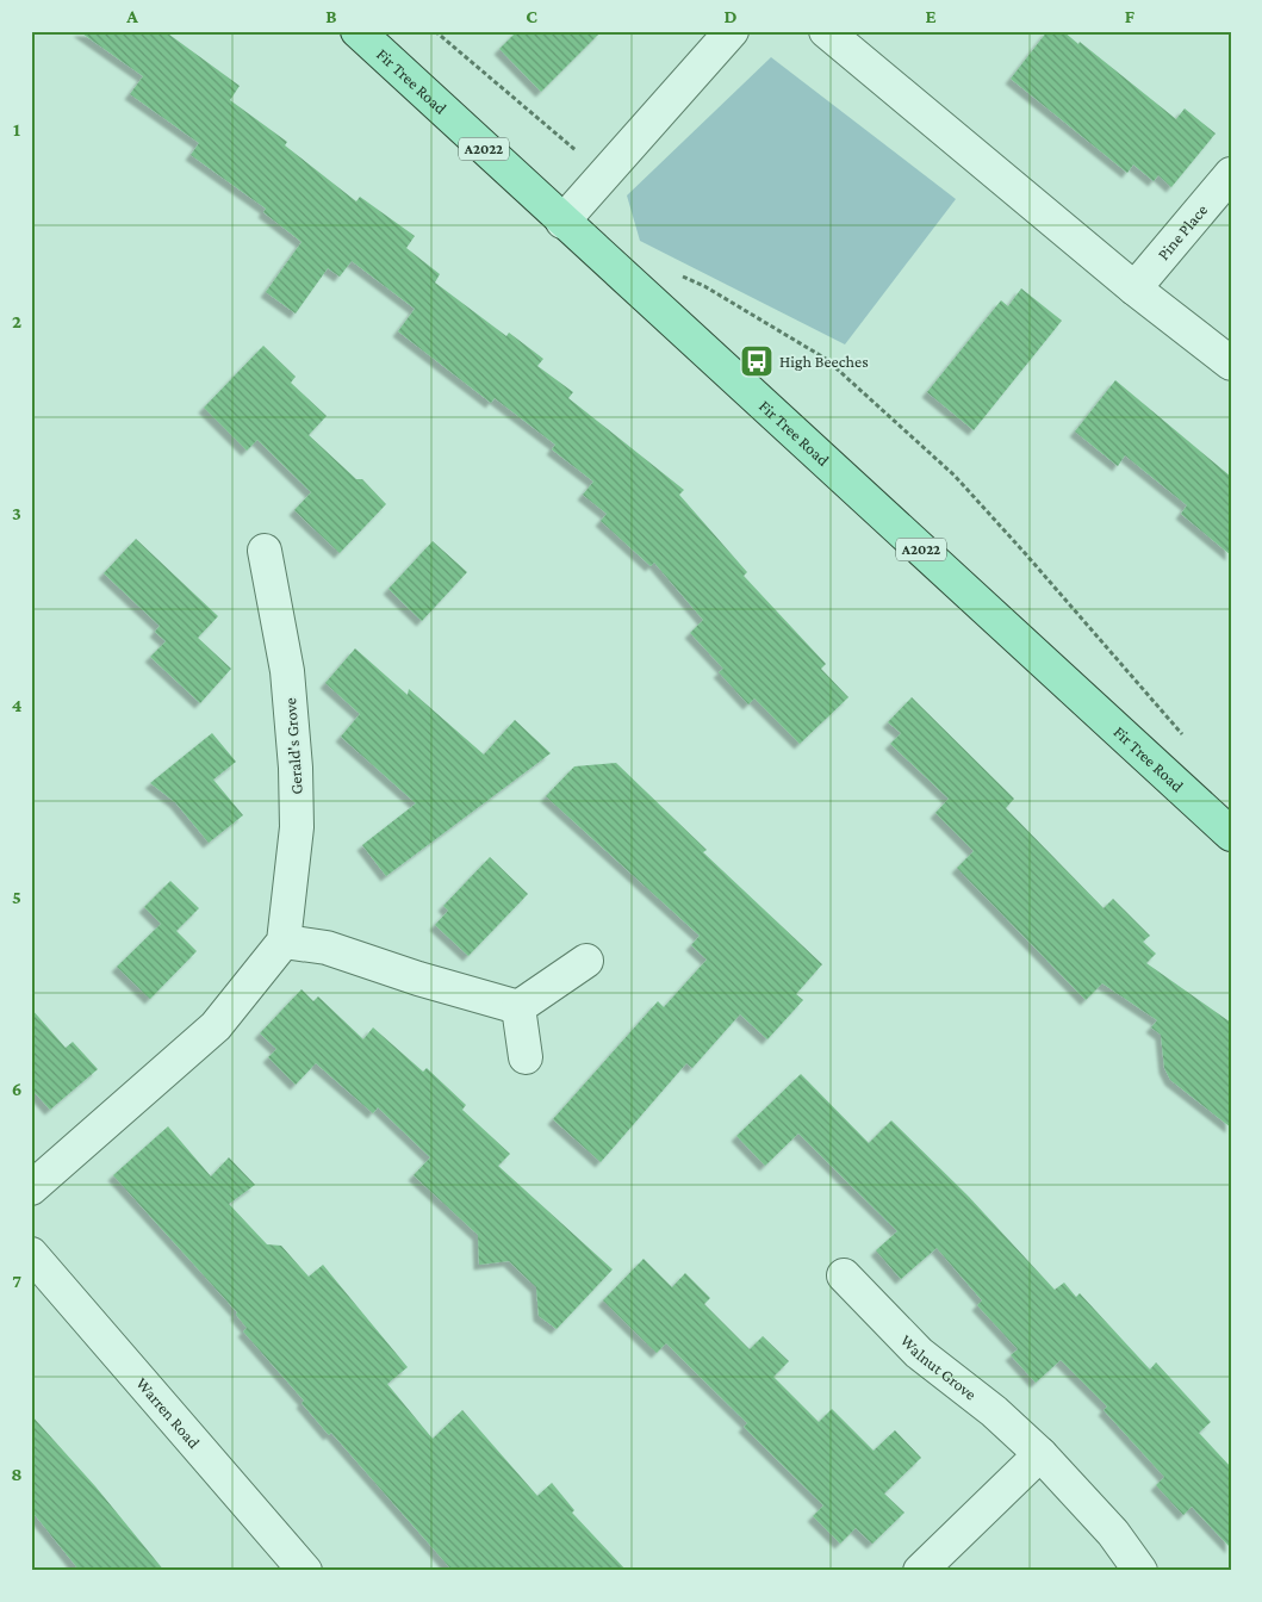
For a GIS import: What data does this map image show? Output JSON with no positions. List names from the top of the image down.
{
  "streets": {
    "main road": ["Fir Tree Road", "A2022"],
    "street": [
      "Pine Place",
      "Gerald's Grove",
      "Walnut Grove",
      "Warren Road"
    ]
  },
  "places": {
    "bus stop": ["High Beeches"]
  },
  "grid": {
    "columns": [
      "A",
      "B",
      "C",
      "D",
      "E",
      "F"
    ],
    "rows": [
      "1",
      "2",
      "3",
      "4",
      "5",
      "6",
      "7",
      "8"
    ]
  }
}
